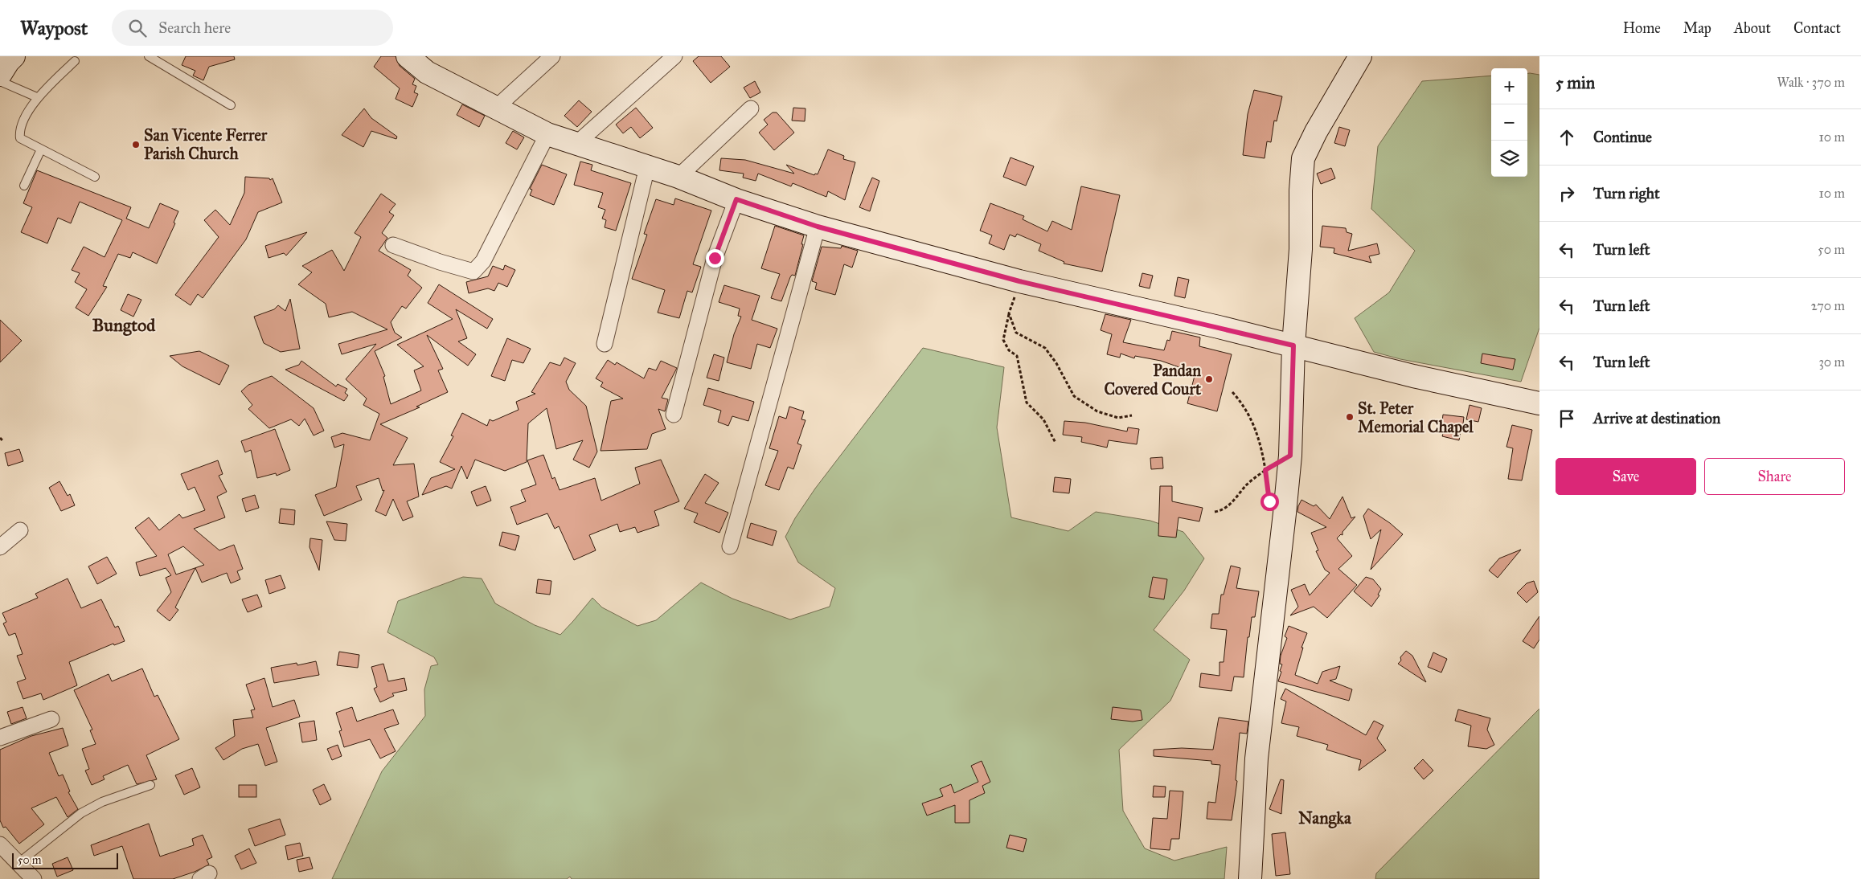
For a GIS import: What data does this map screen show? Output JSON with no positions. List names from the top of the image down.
{
  "districts": ["Bungtod", "Nangka"],
  "places": ["San Vicente Ferrer Parish Church", "Pandan Covered Court", "St. Peter Memorial Chapel"],
  "scale_bar": "50 m",
  "page": {
    "header": "Waypost",
    "search": "Search here",
    "nav": [
      "Home",
      "Map",
      "About",
      "Contact"
    ],
    "heading": ["5 min", "Walk · 370 m"],
    "map_buttons": ["+", "−"],
    "list": [
      ["Continue", "10 m"],
      ["Turn right", "10 m"],
      ["Turn left", "50 m"],
      ["Turn left", "270 m"],
      ["Turn left", "30 m"],
      "Arrive at destination"
    ],
    "buttons": ["Save", "Share"],
    "scale": "50 m"
  }
}
